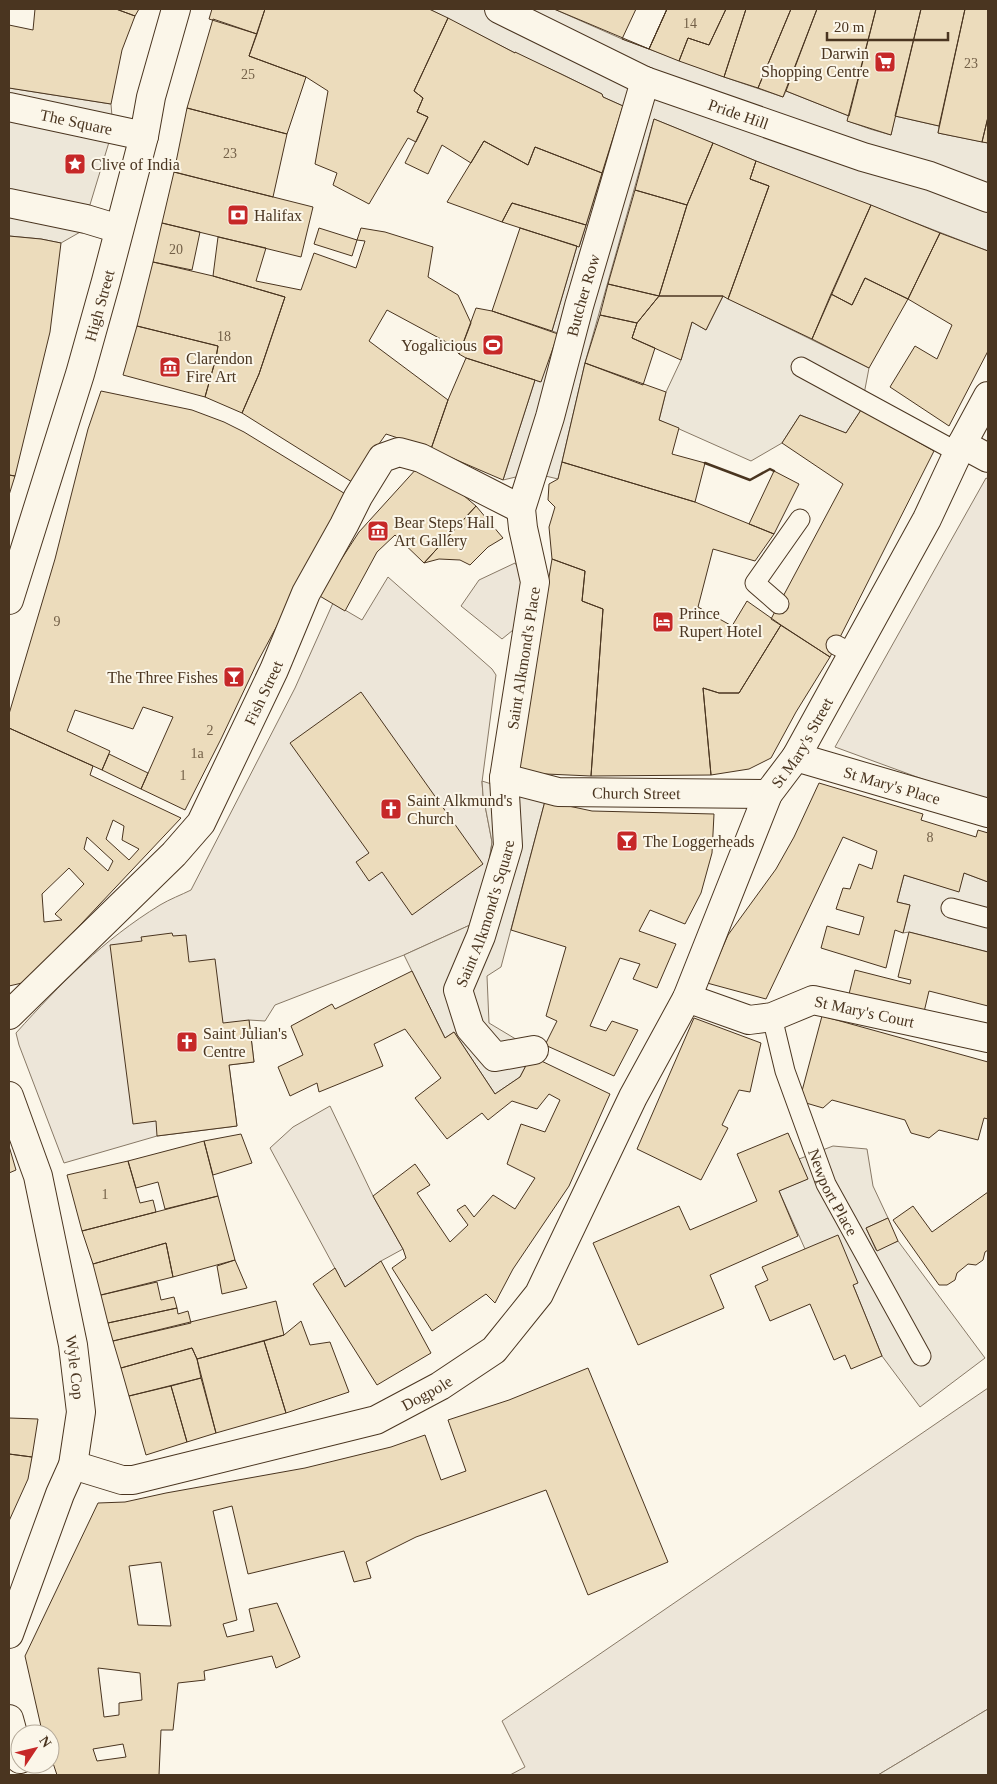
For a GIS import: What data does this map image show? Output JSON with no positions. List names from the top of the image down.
{
  "streets": {
    "street": [
      "Pride Hill",
      "The Square",
      "Butcher Row",
      "High Street",
      "Saint Alkmond's Place",
      "Fish Street",
      "St Mary's Street",
      "St Mary's Place",
      "Church Street",
      "Saint Alkmond's Square",
      "St Mary's Court",
      "Wyle Cop",
      "Dogpole"
    ],
    "lane": ["Newport Place"]
  },
  "crossings": [
    ["Pride Hill", "Butcher Row"],
    ["The Square", "High Street"],
    ["Butcher Row", "Saint Alkmond's Place"],
    ["Butcher Row", "Fish Street"],
    ["Saint Alkmond's Place", "Fish Street"],
    ["Saint Alkmond's Place", "Church Street"],
    ["Saint Alkmond's Place", "Saint Alkmond's Square"],
    ["St Mary's Street", "St Mary's Place"],
    ["St Mary's Street", "Church Street"],
    ["St Mary's Street", "St Mary's Court"],
    ["St Mary's Street", "Dogpole"],
    ["Church Street", "Saint Alkmond's Square"],
    ["St Mary's Court", "Newport Place"],
    ["Wyle Cop", "Dogpole"]
  ],
  "places": {
    "supermarket": ["Darwin Shopping Centre"],
    "place": ["Clive of India"],
    "bank": ["Halifax"],
    "sports": ["Yogalicious"],
    "museum": ["Clarendon Fire Art", "Bear Steps Hall Art Gallery"],
    "hotel": ["Prince Rupert Hotel"],
    "bar": ["The Three Fishes", "The Loggerheads"],
    "church": ["Saint Alkmund's Church", "Saint Julian's Centre"]
  },
  "house_numbers": [
    "14",
    "23",
    "25",
    "23",
    "20",
    "18",
    "9",
    "2",
    "1a",
    "1",
    "8",
    "1"
  ],
  "scale_bar": "20 m",
  "north": "top right"
}
